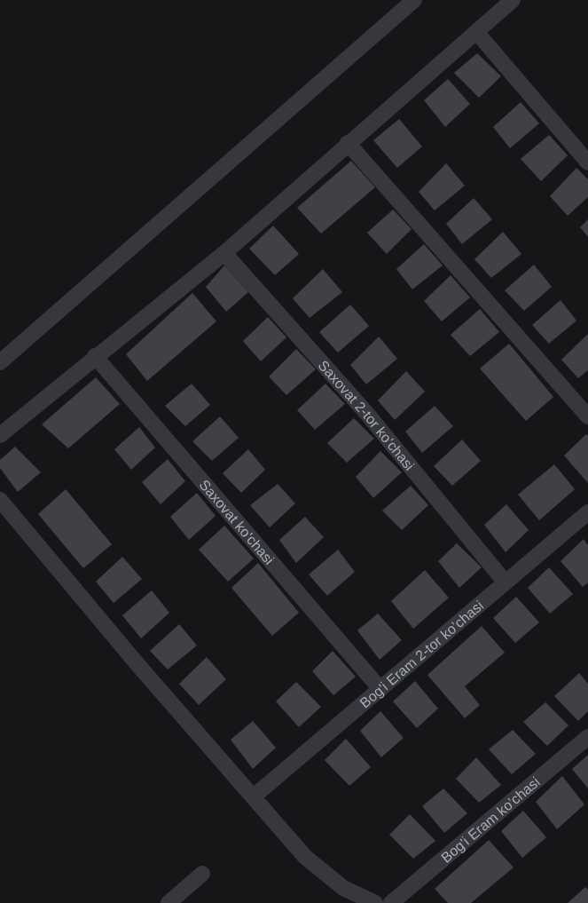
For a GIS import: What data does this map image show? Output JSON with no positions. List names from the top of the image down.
{
  "streets": {
    "street": [
      "Saxovat 2-tor ko'chasi",
      "Saxovat ko'chasi",
      "Bog'i Eram 2-tor ko'chasi",
      "Bog'i Eram ko'chasi"
    ]
  },
  "crossings": [
    ["Saxovat 2-tor ko'chasi", "Bog'i Eram 2-tor ko'chasi"],
    ["Saxovat ko'chasi", "Bog'i Eram 2-tor ko'chasi"]
  ]
}
